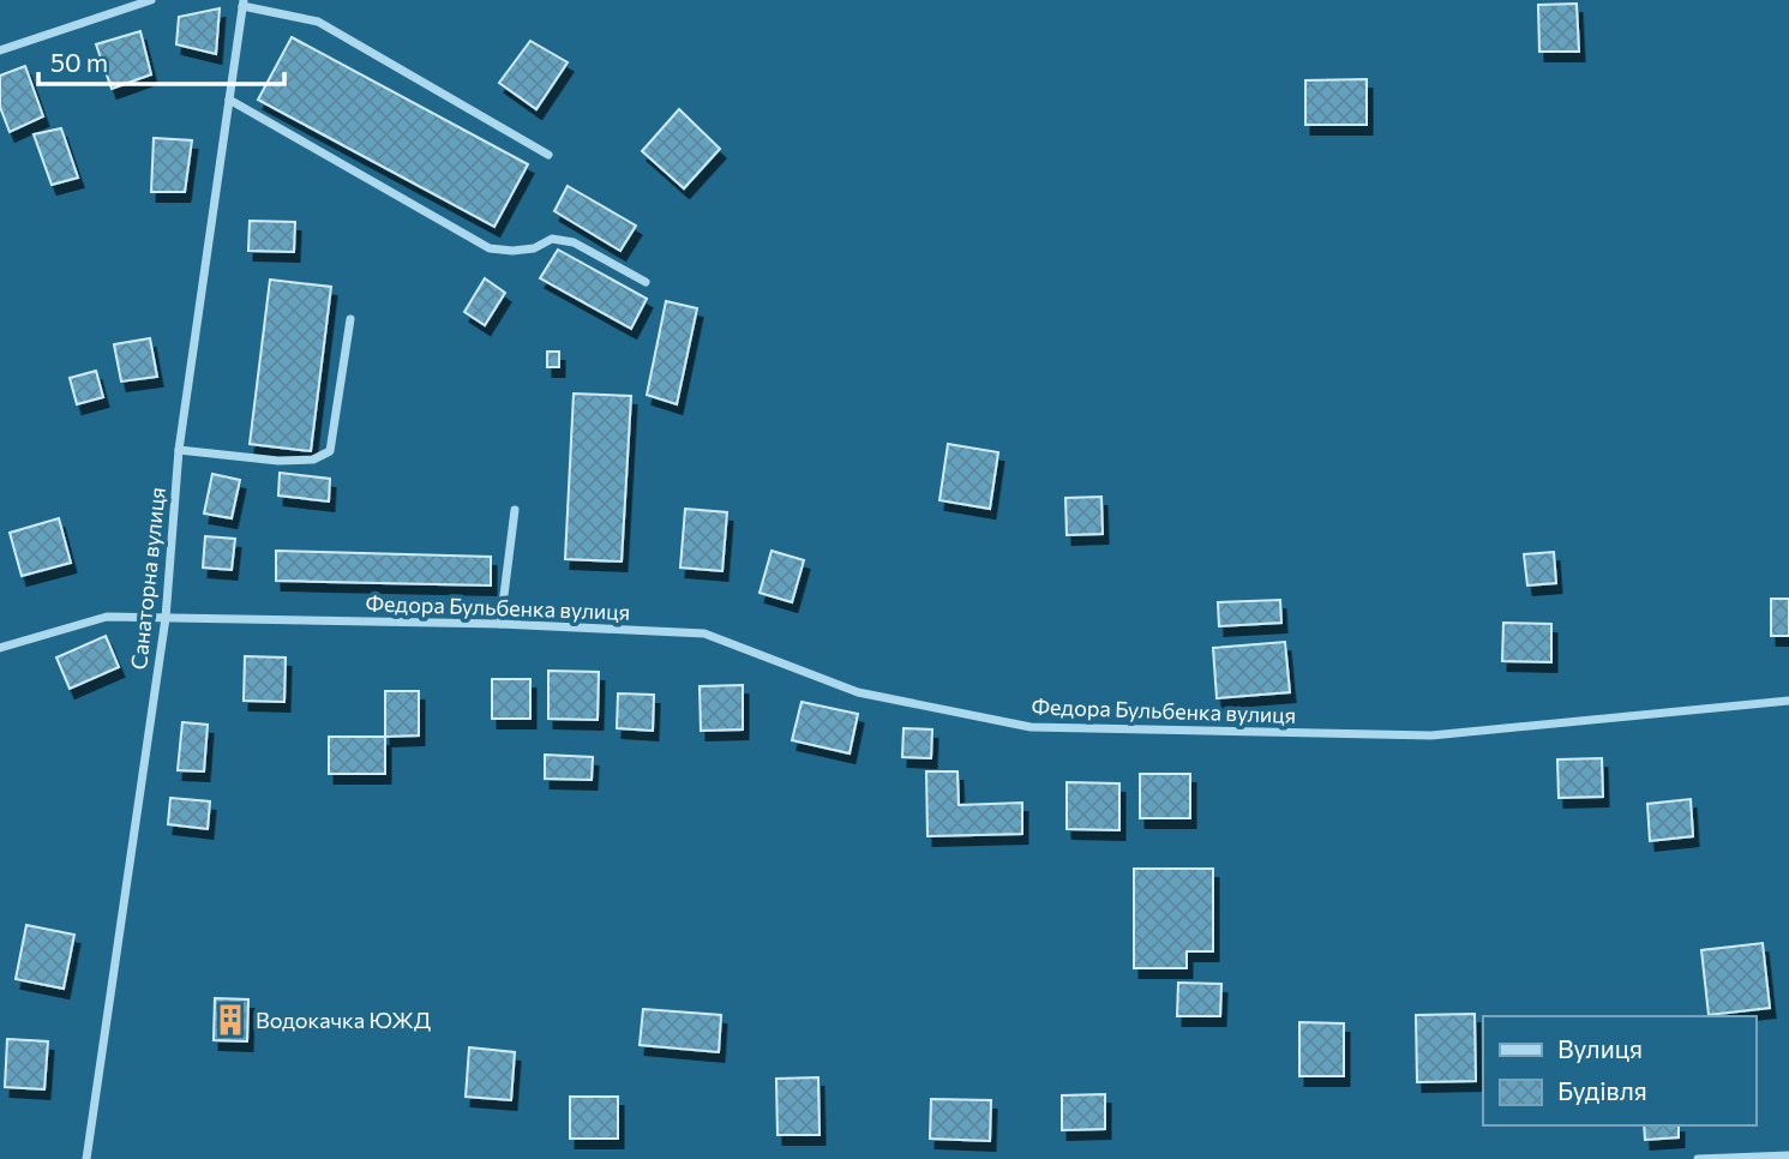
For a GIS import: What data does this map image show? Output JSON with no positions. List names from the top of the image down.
{
  "streets": {
    "street": ["Санаторна вулиця", "Федора Бульбенка вулиця"]
  },
  "crossings": [
    ["Санаторна вулиця", "Федора Бульбенка вулиця"]
  ],
  "places": {
    "building": ["Водокачка ЮЖД"]
  },
  "legend": ["Вулиця", "Будівля"],
  "scale_bar": "50 m"
}
